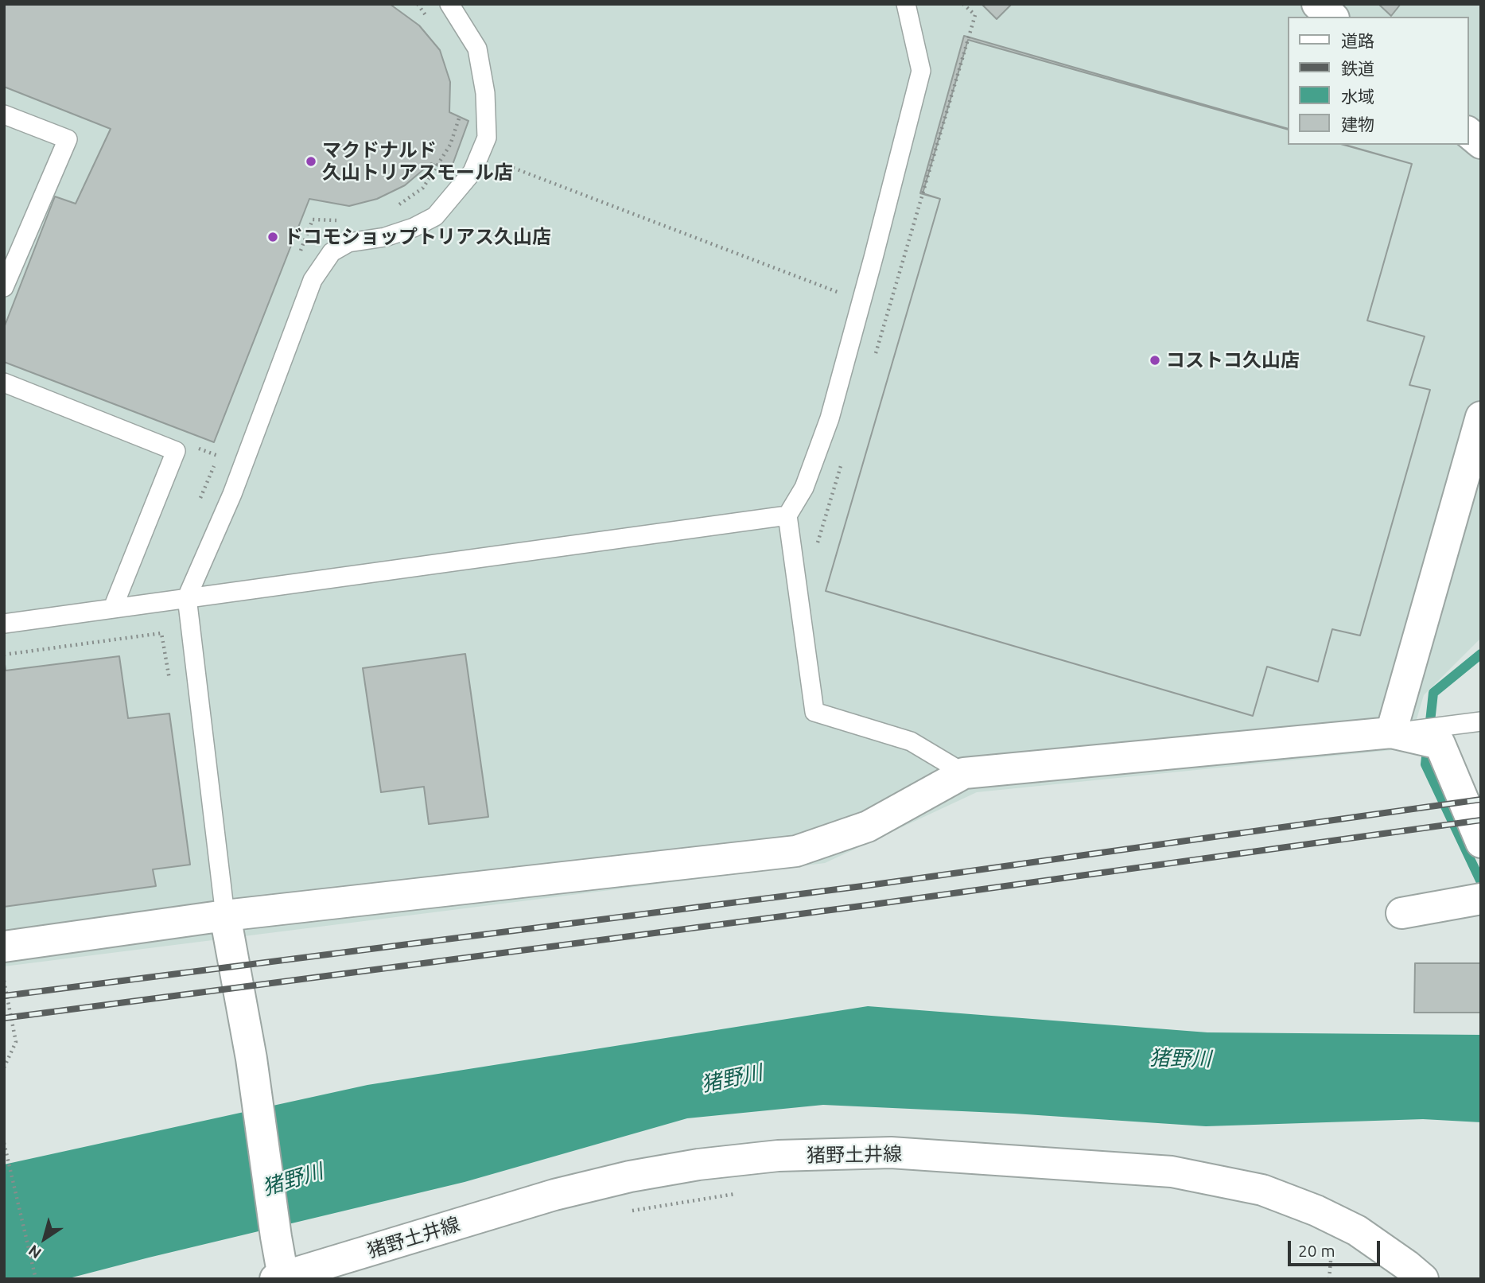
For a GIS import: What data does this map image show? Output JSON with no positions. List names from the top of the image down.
{
  "streets": {
    "street": ["猪野土井線"]
  },
  "water": ["猪野川"],
  "places": ["マクドナルド 久山トリアスモール店", "ドコモショップトリアス久山店", "コストコ久山店"],
  "legend": [
    "道路",
    "鉄道",
    "水域",
    "建物"
  ],
  "scale_bar": "20 m",
  "north": "bottom left"
}
